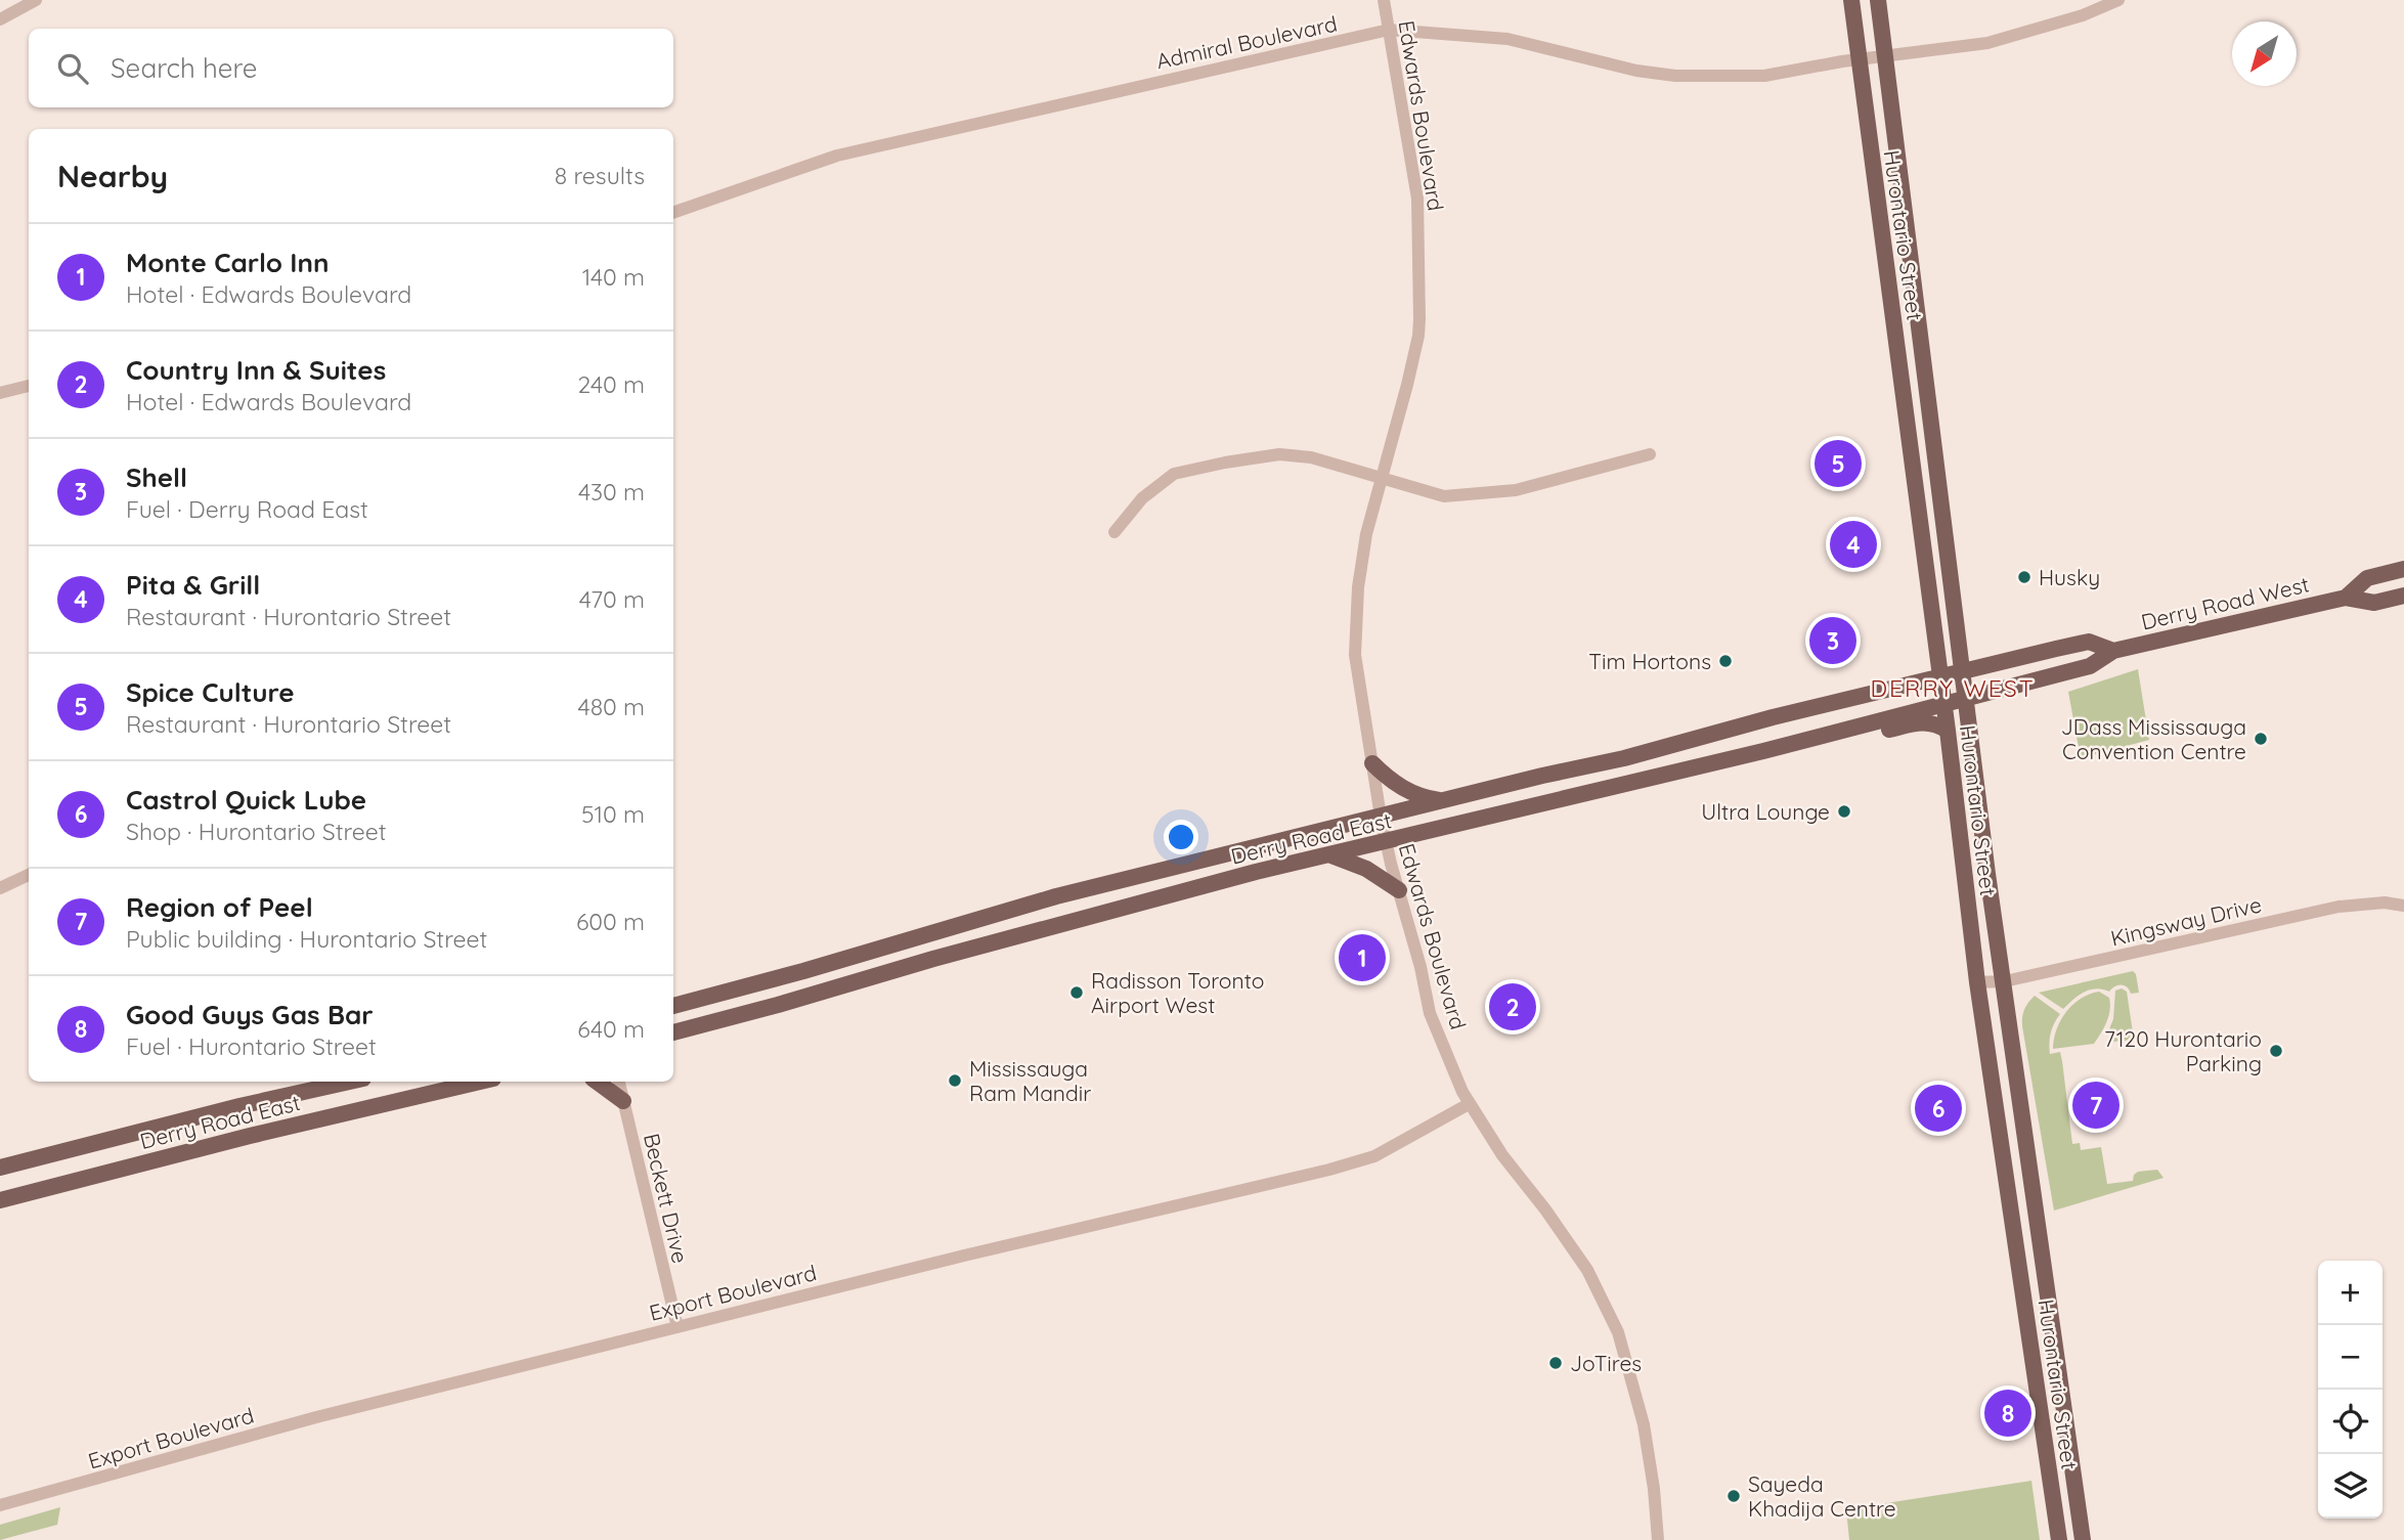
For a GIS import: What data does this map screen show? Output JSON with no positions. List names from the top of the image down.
{
  "streets": {
    "main road": ["Hurontario Street", "Derry Road West", "Derry Road East"],
    "street": [
      "Admiral Boulevard",
      "Edwards Boulevard",
      "Kingsway Drive",
      "Beckett Drive",
      "Export Boulevard"
    ]
  },
  "crossings": [
    ["Admiral Boulevard", "Edwards Boulevard"],
    ["Admiral Boulevard", "Hurontario Street"],
    ["Edwards Boulevard", "Derry Road East"],
    ["Edwards Boulevard", "Export Boulevard"],
    ["Hurontario Street", "Derry Road West"],
    ["Hurontario Street", "Derry Road East"],
    ["Hurontario Street", "Kingsway Drive"],
    ["Derry Road West", "Derry Road East"],
    ["Beckett Drive", "Export Boulevard"]
  ],
  "districts": ["DERRY WEST"],
  "places": [
    "Husky",
    "Tim Hortons",
    "JDass Mississauga Convention Centre",
    "Ultra Lounge",
    "Radisson Toronto Airport West",
    "7120 Hurontario Parking",
    "Mississauga Ram Mandir",
    "JoTires",
    "Sayeda Khadija Centre"
  ],
  "north": "bottom left",
  "page": {
    "search": "Search here",
    "heading": ["Nearby", "8 results"],
    "list": [
      {
        "mark": "1",
        "name": "Monte Carlo Inn",
        "note": "Hotel · Edwards Boulevard",
        "value": "140 m"
      },
      {
        "mark": "2",
        "name": "Country Inn & Suites",
        "note": "Hotel · Edwards Boulevard",
        "value": "240 m"
      },
      {
        "mark": "3",
        "name": "Shell",
        "note": "Fuel · Derry Road East",
        "value": "430 m"
      },
      {
        "mark": "4",
        "name": "Pita & Grill",
        "note": "Restaurant · Hurontario Street",
        "value": "470 m"
      },
      {
        "mark": "5",
        "name": "Spice Culture",
        "note": "Restaurant · Hurontario Street",
        "value": "480 m"
      },
      {
        "mark": "6",
        "name": "Castrol Quick Lube",
        "note": "Shop · Hurontario Street",
        "value": "510 m"
      },
      {
        "mark": "7",
        "name": "Region of Peel",
        "note": "Public building · Hurontario Street",
        "value": "600 m"
      },
      {
        "mark": "8",
        "name": "Good Guys Gas Bar",
        "note": "Fuel · Hurontario Street",
        "value": "640 m"
      }
    ],
    "pins": [
      "5",
      "4",
      "3",
      "1",
      "2",
      "7",
      "6",
      "8"
    ],
    "map_buttons": ["+", "−"]
  }
}
